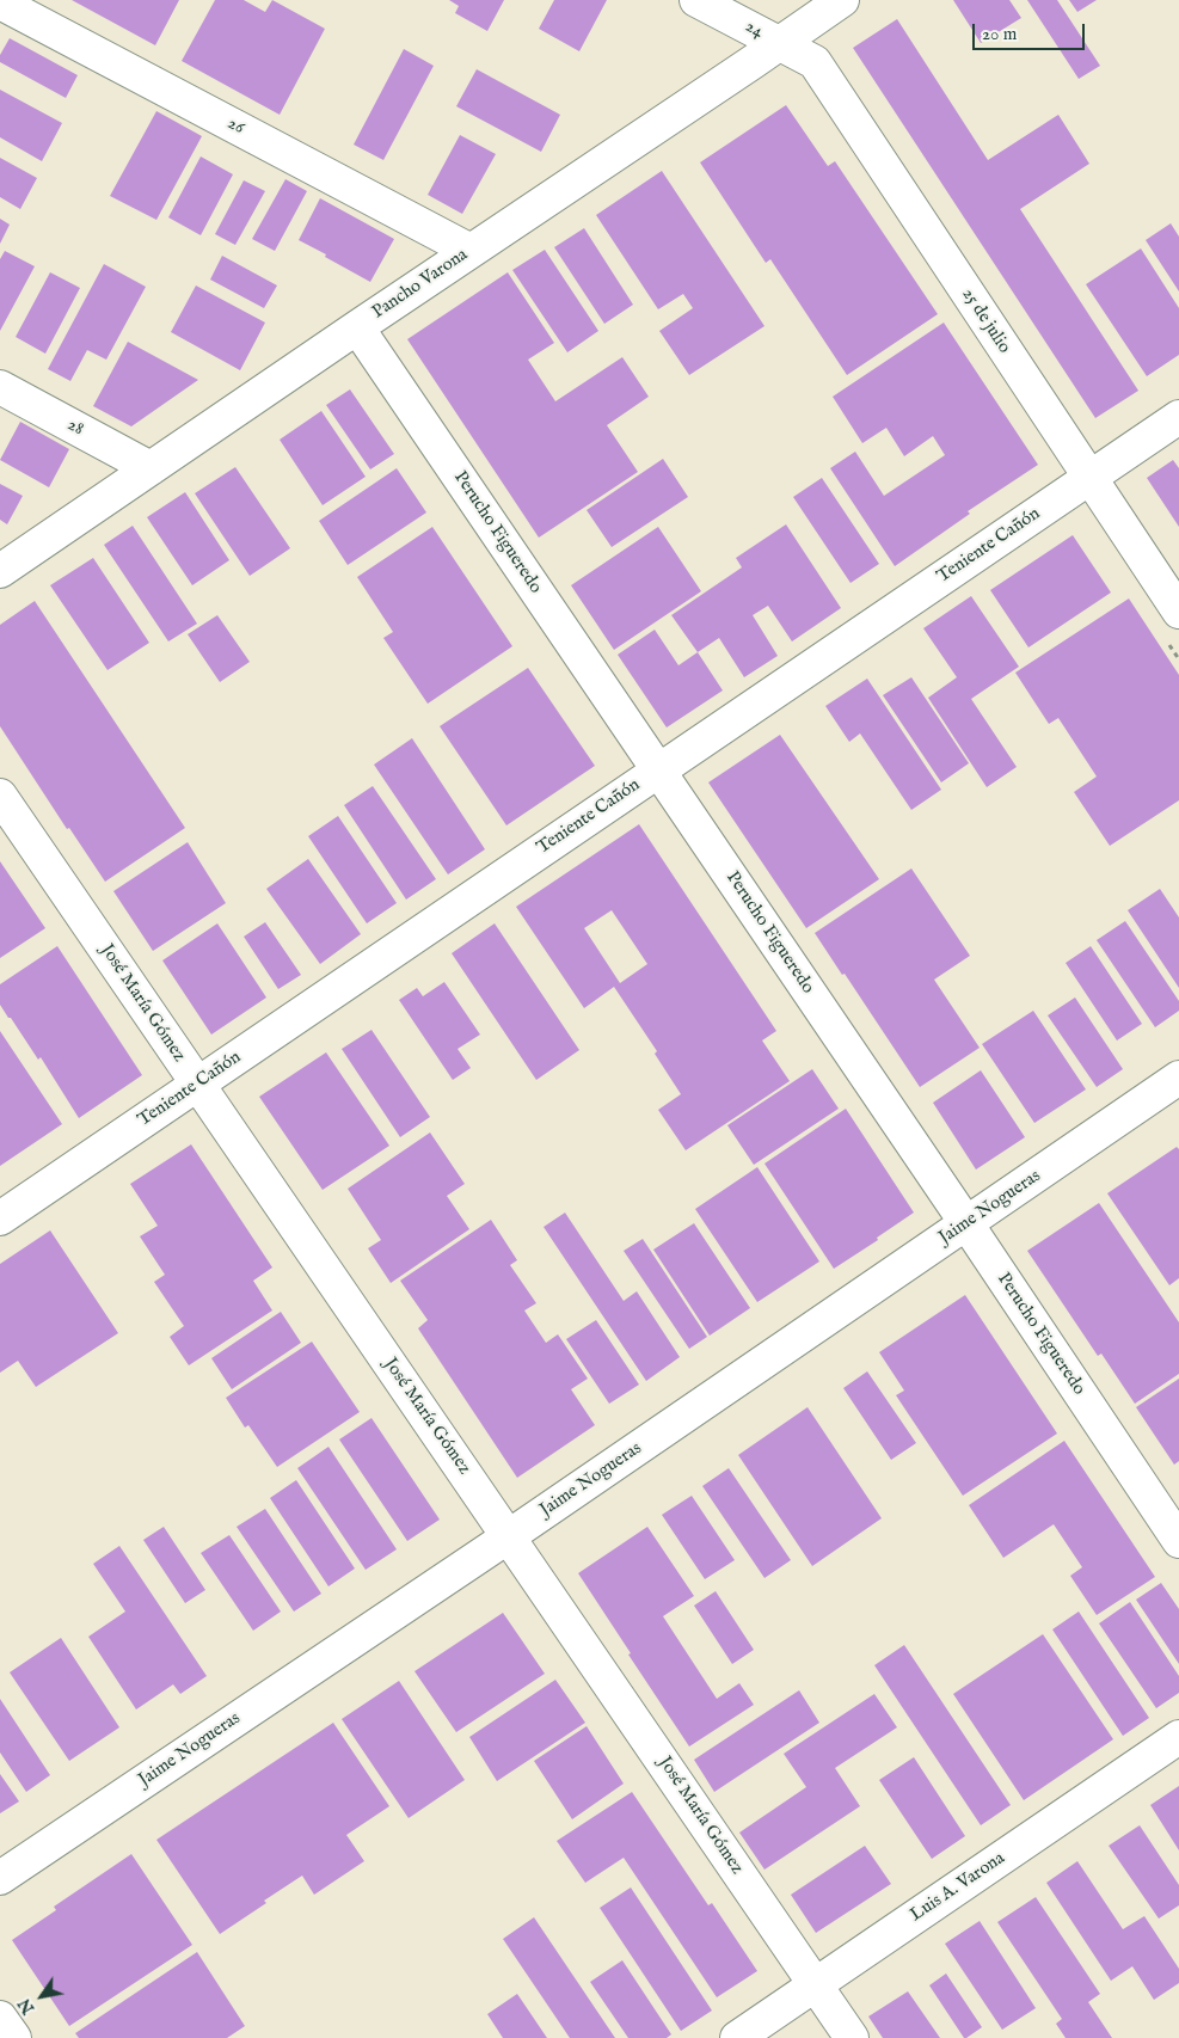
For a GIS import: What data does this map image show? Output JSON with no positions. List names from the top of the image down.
{
  "streets": {
    "street": [
      "24",
      "26",
      "Pancho Varona",
      "25 de julio",
      "28",
      "Perucho Figueredo",
      "Teniente Cañón",
      "José María Gómez",
      "Jaime Nogueras",
      "Luis A. Varona"
    ]
  },
  "crossings": [
    ["24", "Pancho Varona"],
    ["24", "25 de julio"],
    ["26", "Pancho Varona"],
    ["Pancho Varona", "25 de julio"],
    ["Pancho Varona", "28"],
    ["Pancho Varona", "Perucho Figueredo"],
    ["25 de julio", "Teniente Cañón"],
    ["Perucho Figueredo", "Teniente Cañón"],
    ["Perucho Figueredo", "Jaime Nogueras"],
    ["Teniente Cañón", "José María Gómez"],
    ["José María Gómez", "Jaime Nogueras"],
    ["José María Gómez", "Luis A. Varona"]
  ],
  "scale_bar": "20 m",
  "north": "bottom left"
}
